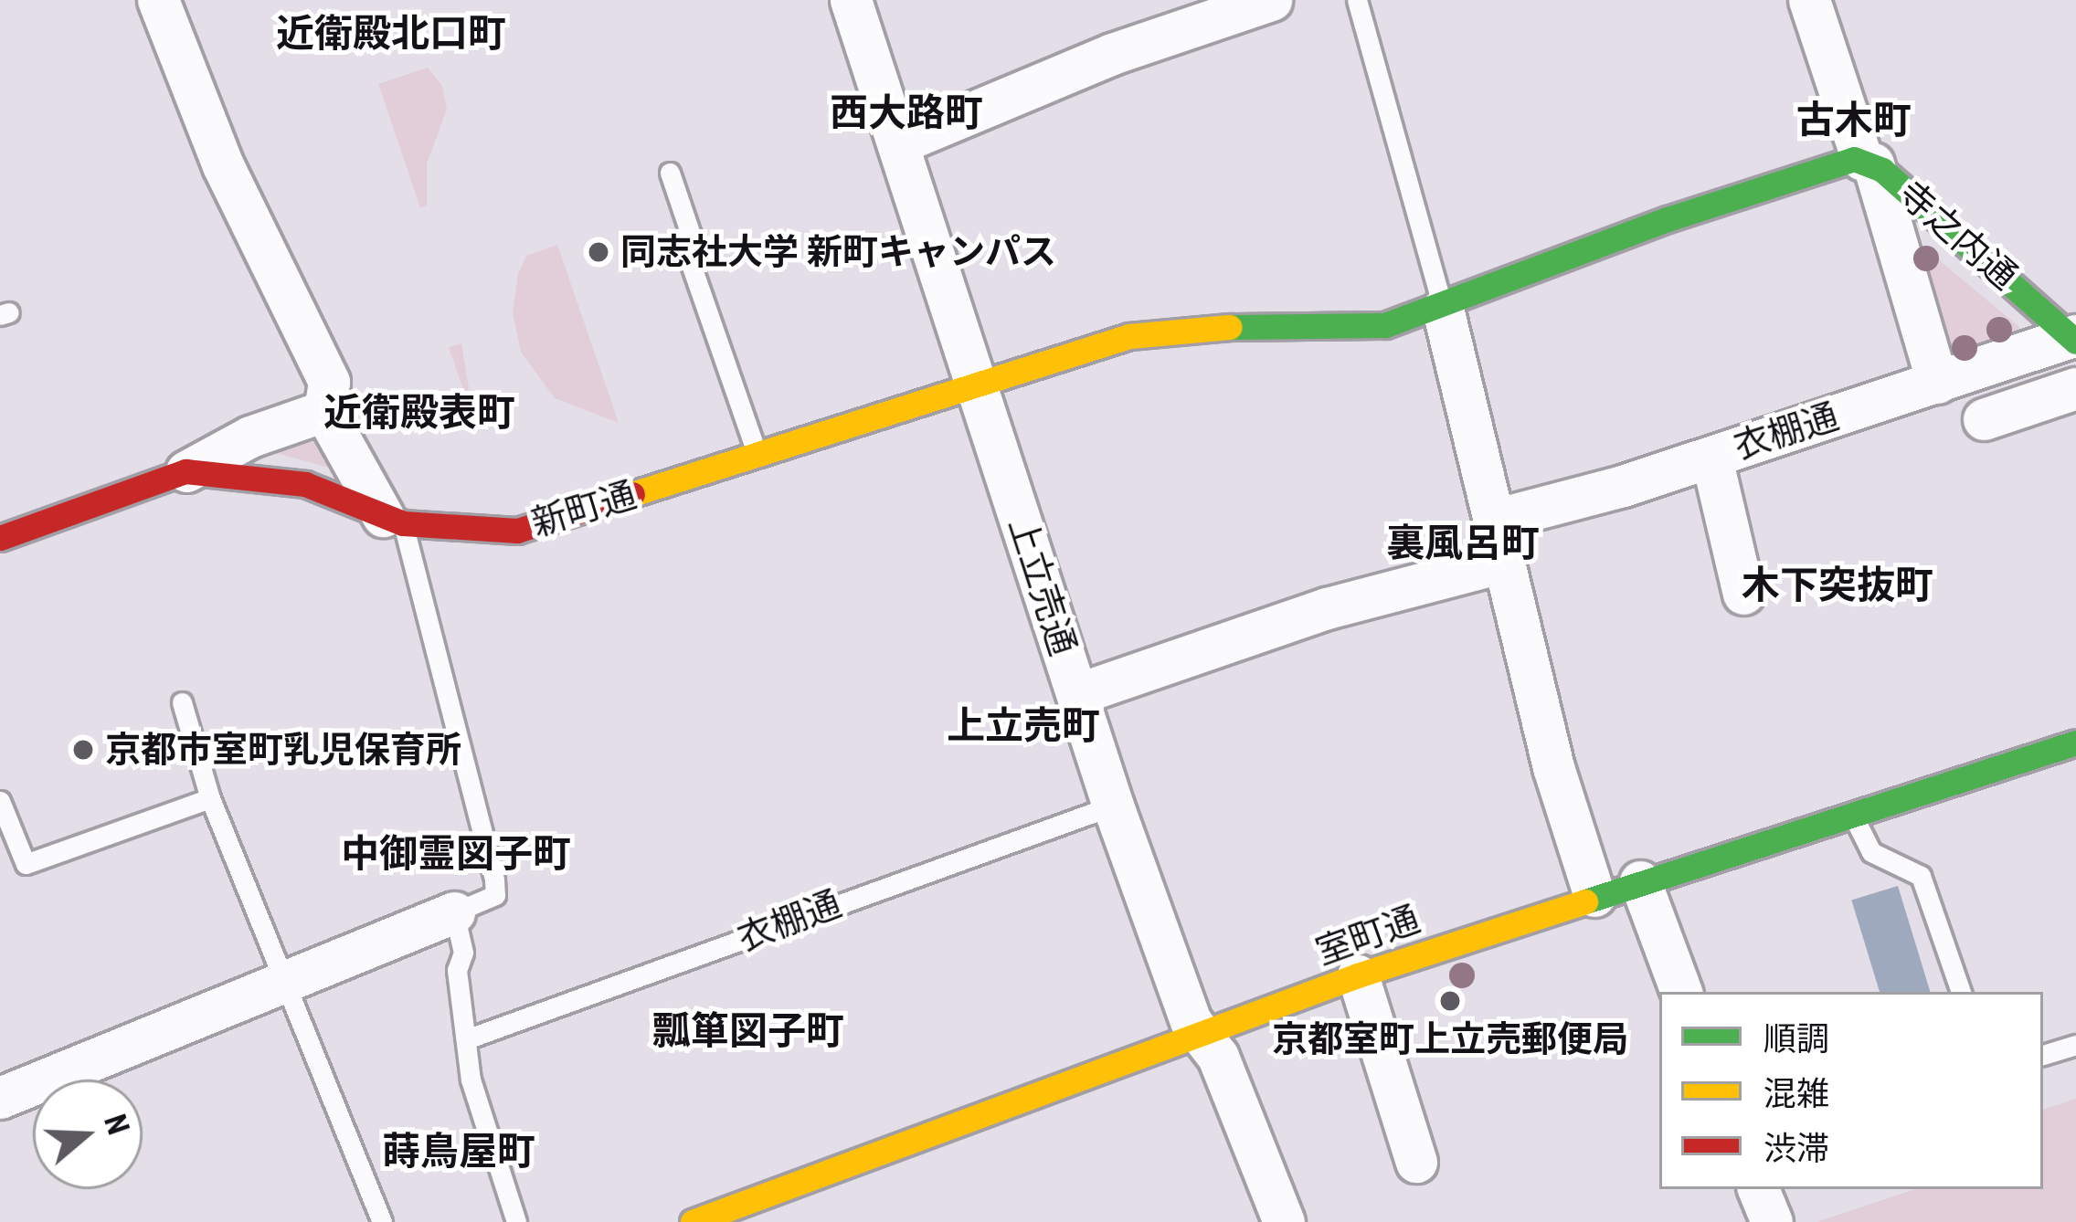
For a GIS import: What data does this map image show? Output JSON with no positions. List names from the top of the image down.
{
  "streets": {
    "street": [
      "寺之内通",
      "衣棚通",
      "新町通",
      "上立売通",
      "室町通"
    ]
  },
  "crossings": [
    ["寺之内通", "衣棚通"],
    ["寺之内通", "新町通"],
    ["衣棚通", "上立売通"],
    ["新町通", "上立売通"],
    ["上立売通", "室町通"]
  ],
  "districts": [
    "近衛殿北口町",
    "西大路町",
    "古木町",
    "近衛殿表町",
    "裏風呂町",
    "木下突抜町",
    "上立売町",
    "中御霊図子町",
    "瓢箪図子町",
    "蒔鳥屋町"
  ],
  "places": ["同志社大学 新町キャンパス", "京都市室町乳児保育所", "京都室町上立売郵便局"],
  "legend": ["順調", "混雑", "渋滞"],
  "north": "right"
}
